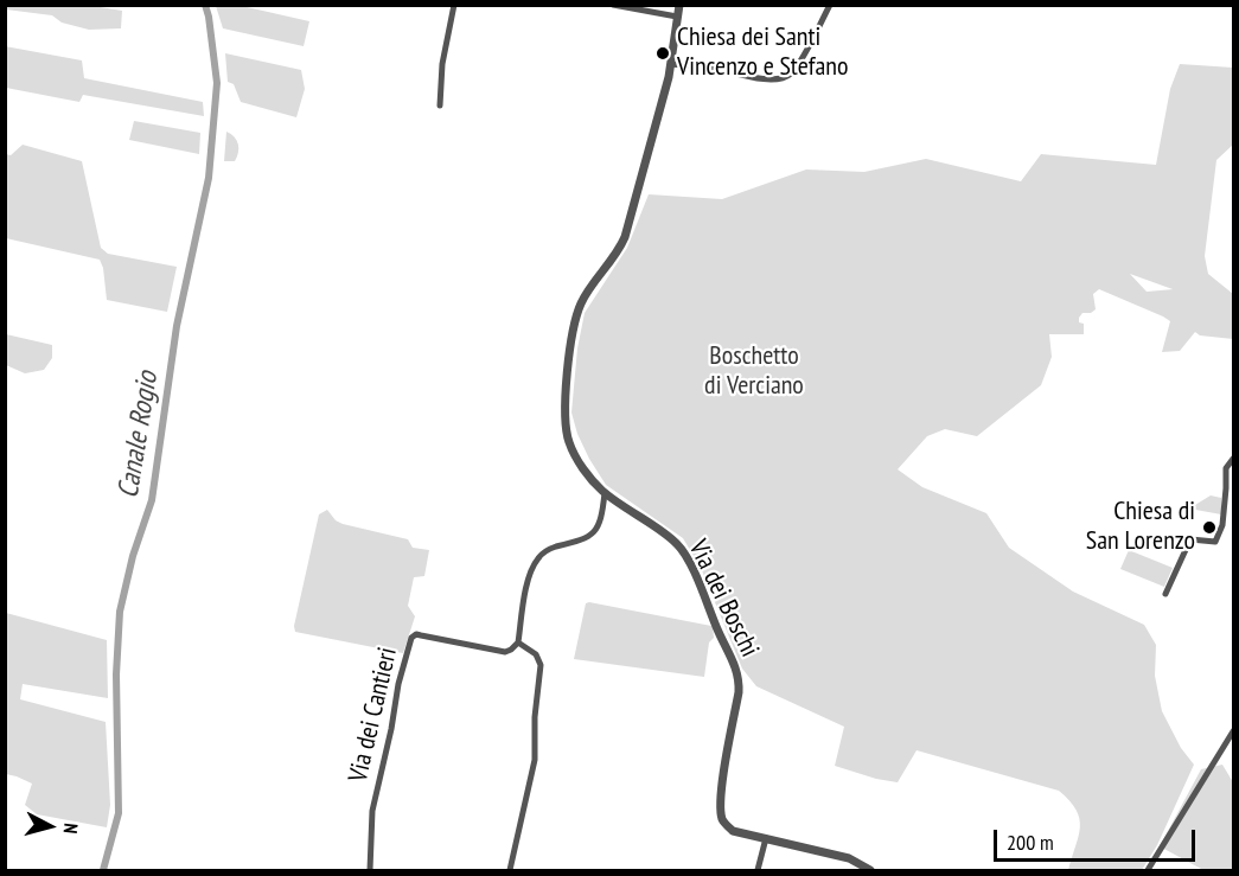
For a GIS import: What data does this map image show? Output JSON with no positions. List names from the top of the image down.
{
  "streets": {
    "street": ["Via dei Boschi", "Via dei Cantieri"]
  },
  "water": ["Canale Rogio"],
  "parks": ["Boschetto di Verciano"],
  "places": ["Chiesa dei Santi Vincenzo e Stefano", "Chiesa di San Lorenzo"],
  "scale_bar": "200 m",
  "north": "right"
}
